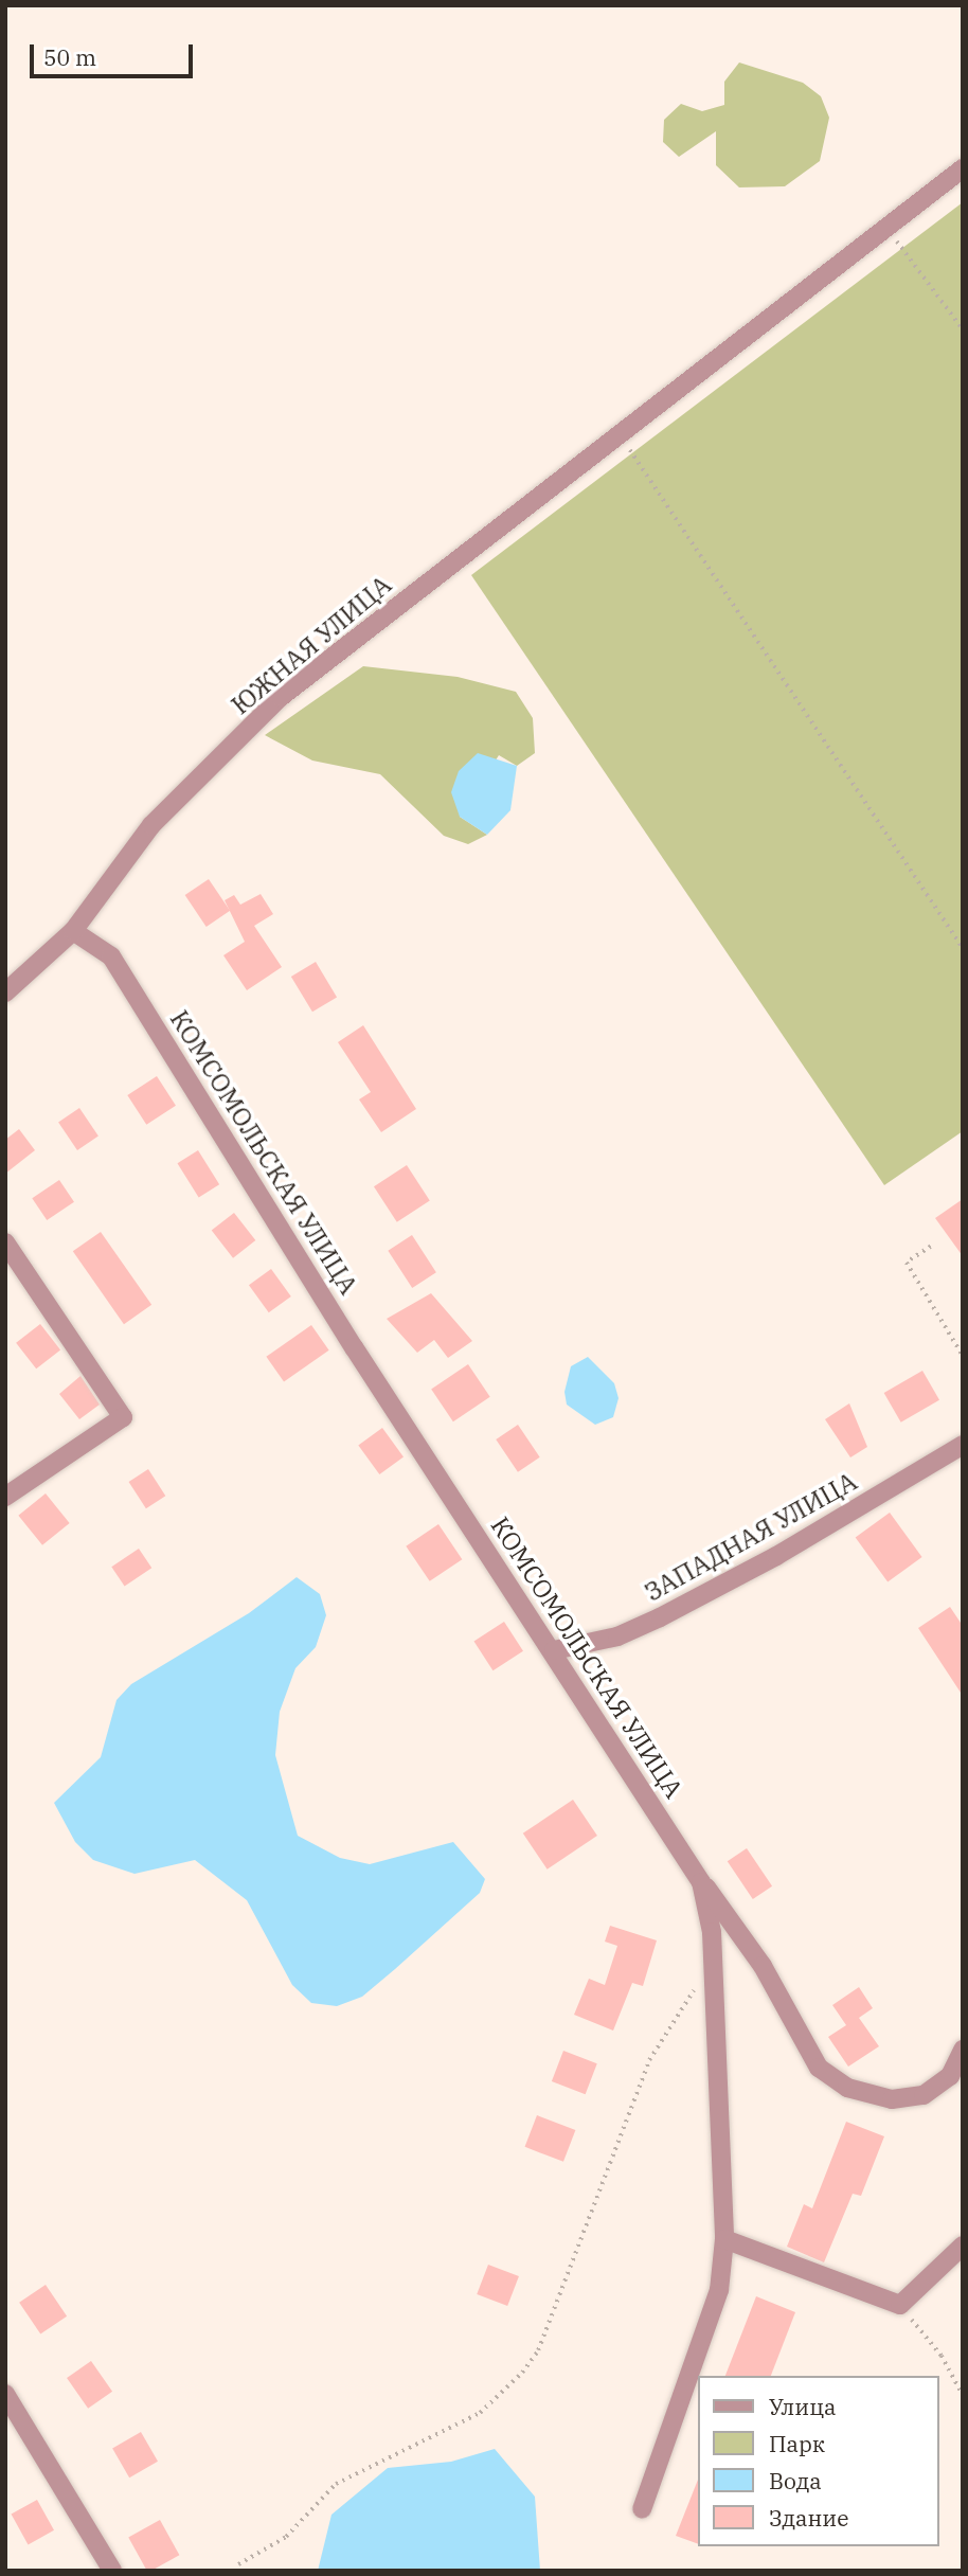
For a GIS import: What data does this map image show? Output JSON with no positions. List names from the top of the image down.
{
  "streets": {
    "street": ["ЮЖНАЯ УЛИЦА", "КОМСОМОЛЬСКАЯ УЛИЦА", "ЗАПАДНАЯ УЛИЦА"]
  },
  "crossings": [
    ["ЮЖНАЯ УЛИЦА", "КОМСОМОЛЬСКАЯ УЛИЦА"],
    ["КОМСОМОЛЬСКАЯ УЛИЦА", "ЗАПАДНАЯ УЛИЦА"]
  ],
  "legend": [
    "Улица",
    "Парк",
    "Вода",
    "Здание"
  ],
  "scale_bar": "50 m"
}
